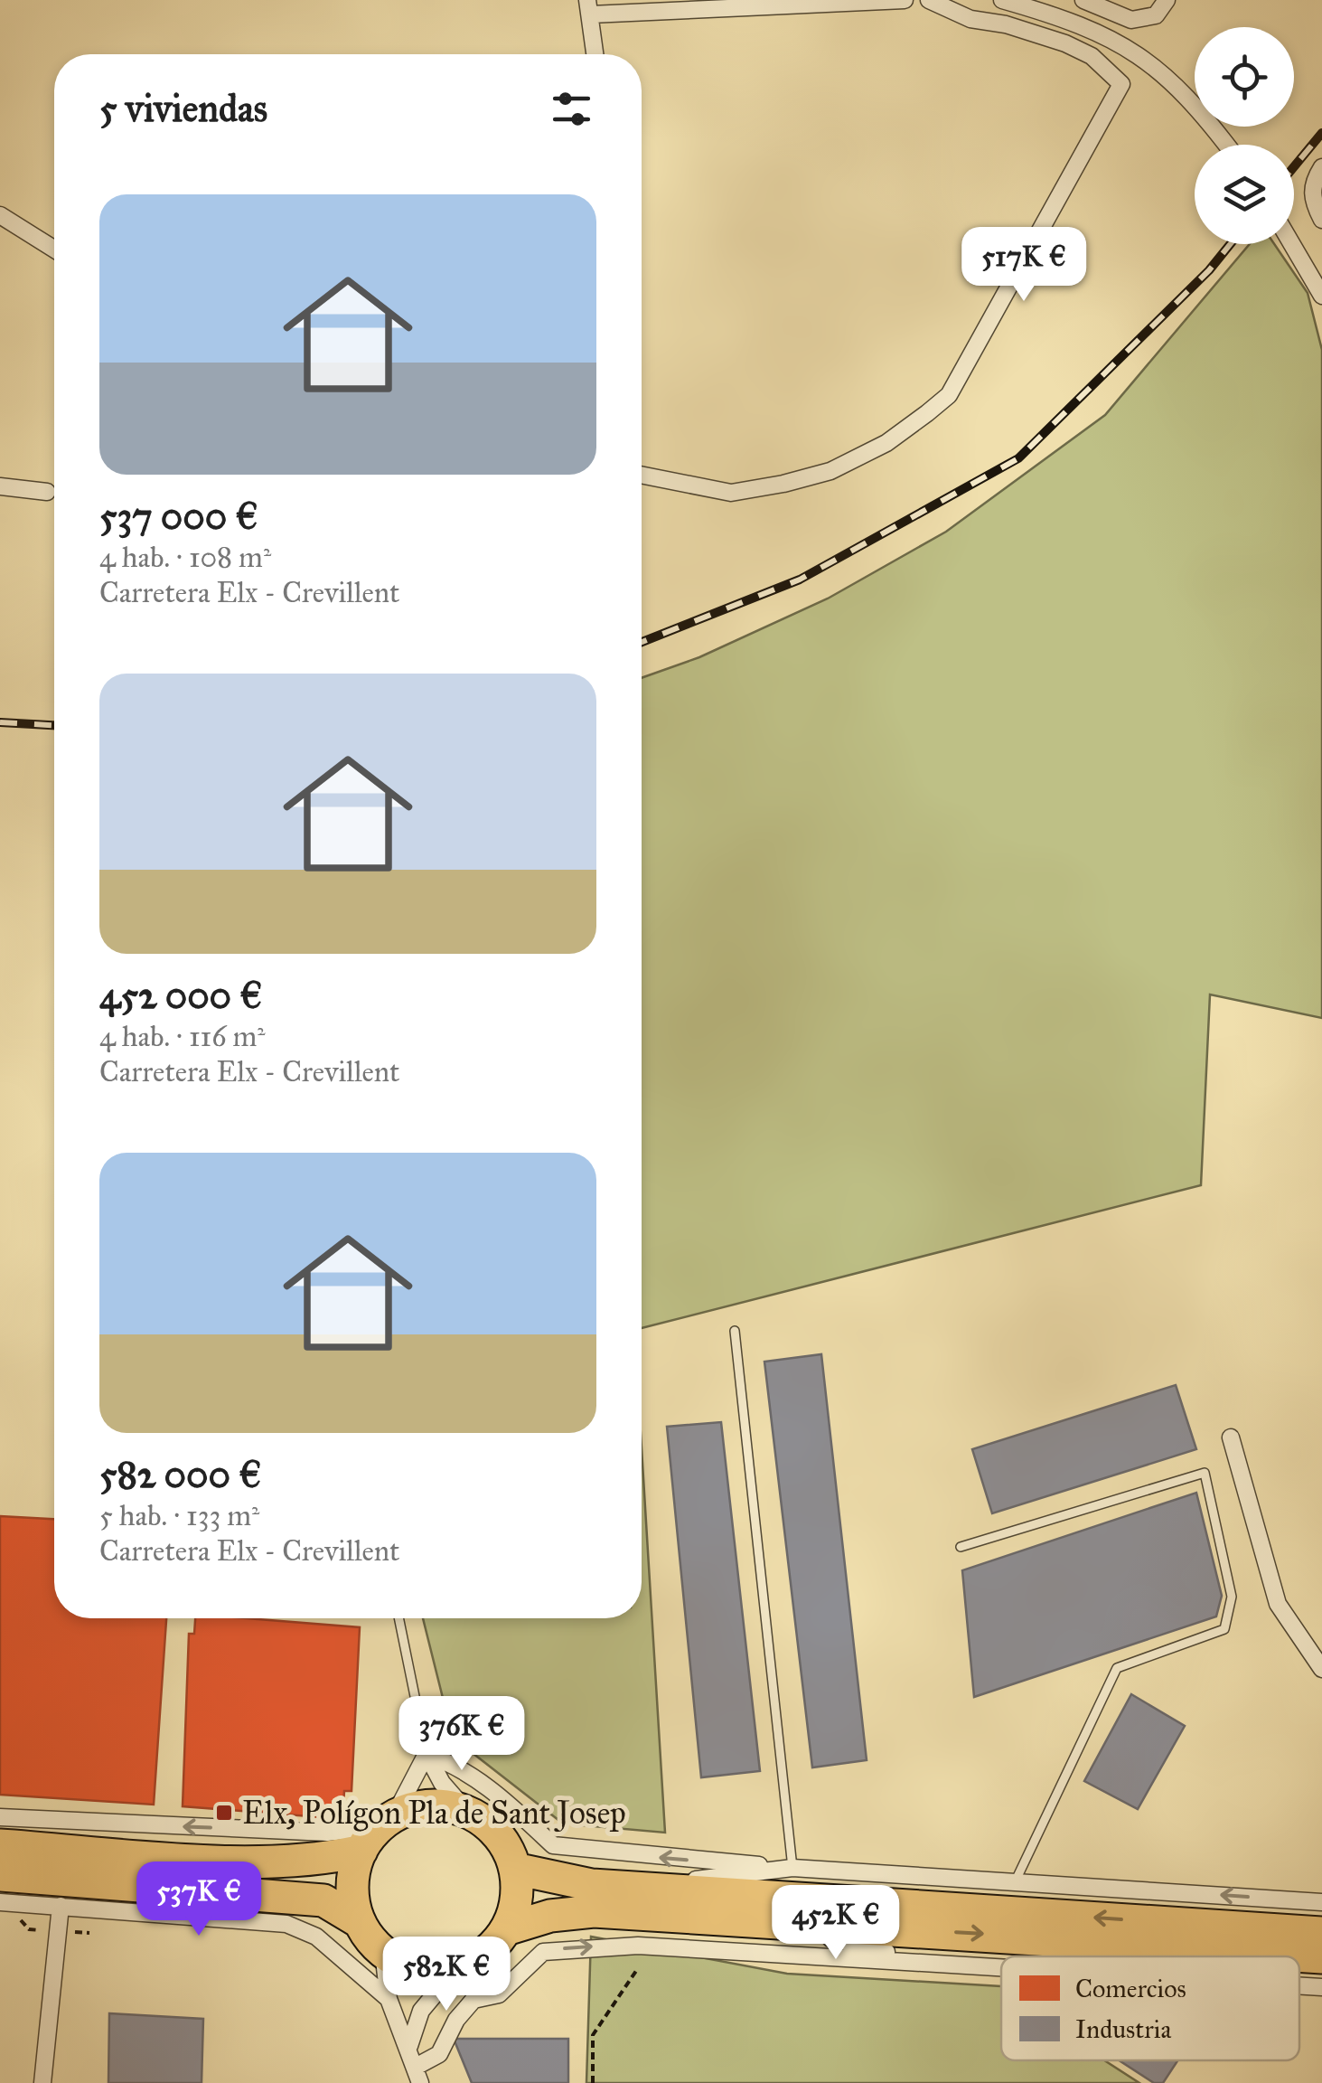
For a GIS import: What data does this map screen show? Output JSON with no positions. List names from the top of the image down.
{
  "places": {
    "transit": ["Elx, Polígon Pla de Sant Josep"]
  },
  "legend": ["Comercios", "Industria"],
  "page": {
    "heading": "5 viviendas",
    "list": [
      {
        "name": "537 000 €",
        "note": "4 hab. · 108 m² · Carretera Elx - Crevillent"
      },
      {
        "name": "452 000 €",
        "note": "4 hab. · 116 m² · Carretera Elx - Crevillent"
      },
      {
        "name": "582 000 €",
        "note": "5 hab. · 133 m² · Carretera Elx - Crevillent"
      }
    ],
    "price": [
      "517K €",
      "376K €",
      "537K €",
      "452K €",
      "582K €"
    ]
  }
}
